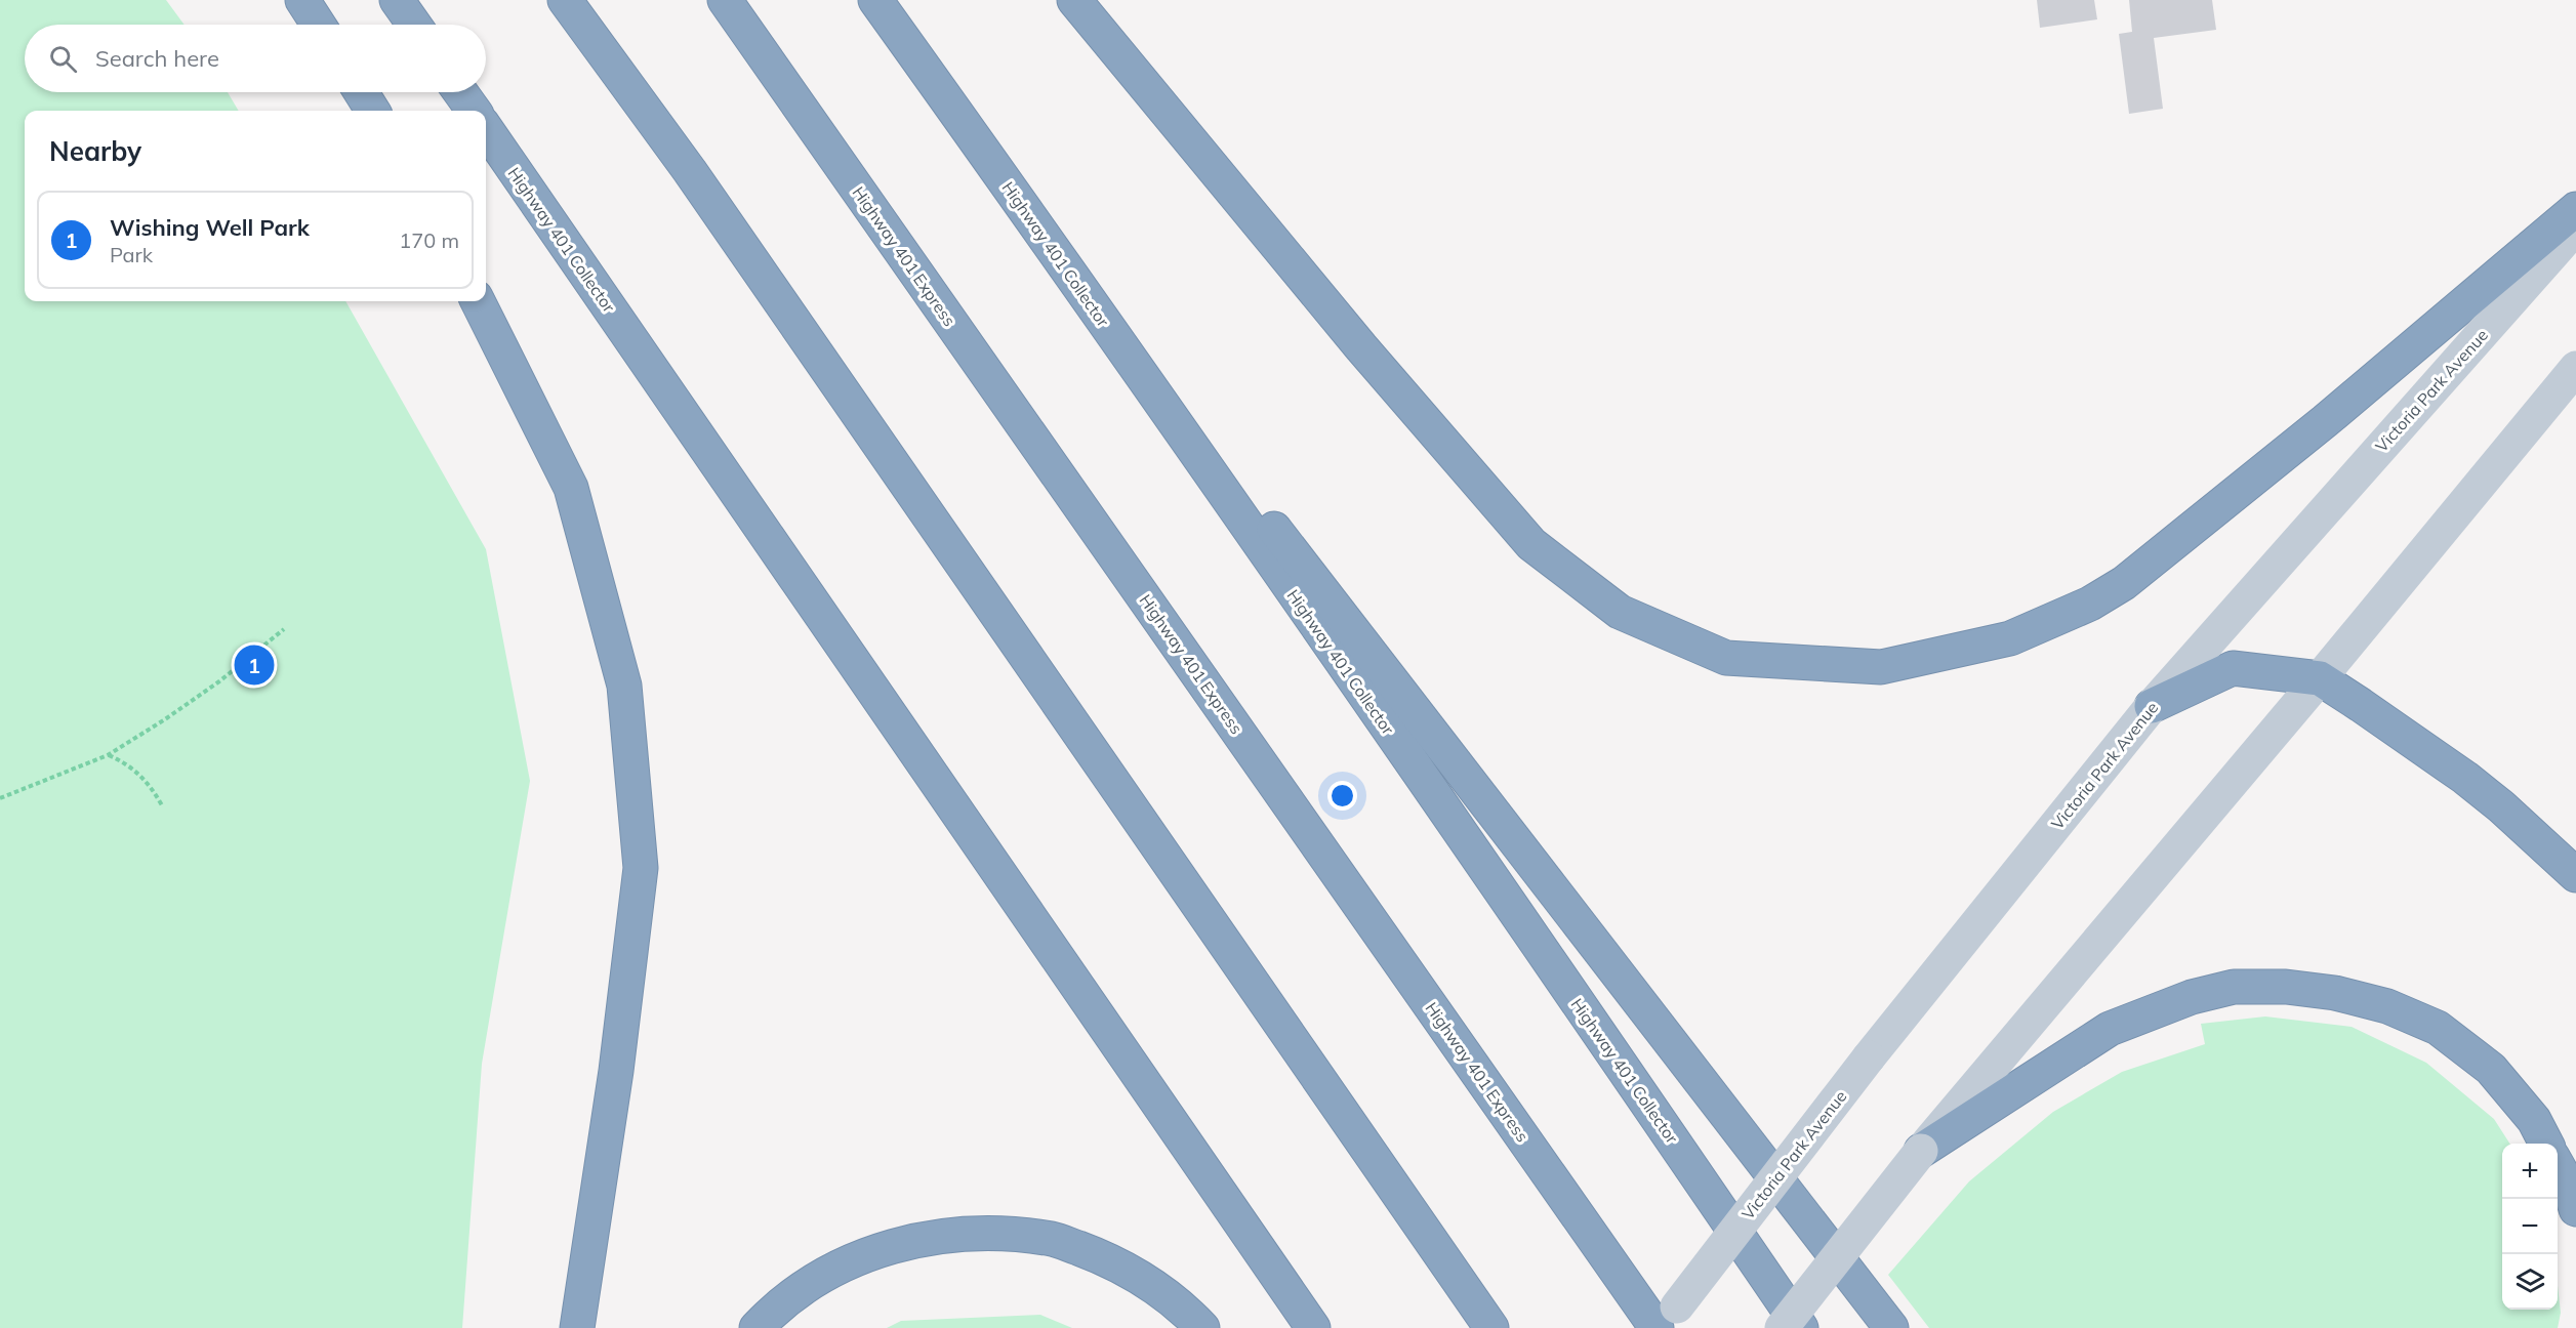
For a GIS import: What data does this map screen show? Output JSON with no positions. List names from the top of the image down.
{
  "streets": {
    "highway": ["Highway 401 Collector", "Highway 401 Express"],
    "main road": ["Victoria Park Avenue"]
  },
  "crossings": [
    ["Highway 401 Express", "Victoria Park Avenue"]
  ],
  "page": {
    "search": "Search here",
    "heading": "Nearby",
    "list": [
      {
        "mark": "1",
        "name": "Wishing Well Park",
        "note": "Park",
        "value": "170 m"
      }
    ],
    "pins": "1",
    "map_buttons": ["+", "−"]
  }
}
